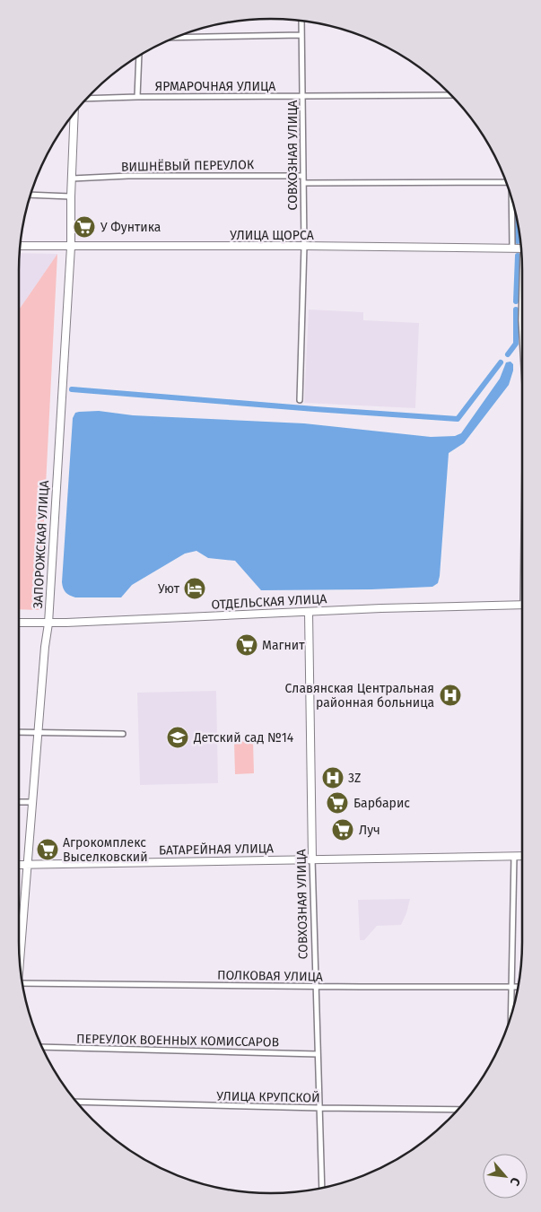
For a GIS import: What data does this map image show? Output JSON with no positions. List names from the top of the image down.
{
  "streets": {
    "street": [
      "ЯРМАРОЧНАЯ УЛИЦА",
      "СОВХОЗНАЯ УЛИЦА",
      "ВИШНЁВЫЙ ПЕРЕУЛОК",
      "УЛИЦА ЩОРСА",
      "ЗАПОРОЖСКАЯ УЛИЦА",
      "ОТДЕЛЬСКАЯ УЛИЦА",
      "БАТАРЕЙНАЯ УЛИЦА",
      "ПОЛКОВАЯ УЛИЦА",
      "ПЕРЕУЛОК ВОЕННЫХ КОМИССАРОВ",
      "УЛИЦА КРУПСКОЙ"
    ]
  },
  "crossings": [
    ["ЯРМАРОЧНАЯ УЛИЦА", "СОВХОЗНАЯ УЛИЦА"],
    ["СОВХОЗНАЯ УЛИЦА", "ВИШНЁВЫЙ ПЕРЕУЛОК"],
    ["СОВХОЗНАЯ УЛИЦА", "УЛИЦА ЩОРСА"],
    ["СОВХОЗНАЯ УЛИЦА", "ОТДЕЛЬСКАЯ УЛИЦА"],
    ["СОВХОЗНАЯ УЛИЦА", "БАТАРЕЙНАЯ УЛИЦА"],
    ["СОВХОЗНАЯ УЛИЦА", "ПОЛКОВАЯ УЛИЦА"],
    ["СОВХОЗНАЯ УЛИЦА", "ПЕРЕУЛОК ВОЕННЫХ КОМИССАРОВ"],
    ["СОВХОЗНАЯ УЛИЦА", "УЛИЦА КРУПСКОЙ"],
    ["ВИШНЁВЫЙ ПЕРЕУЛОК", "ЗАПОРОЖСКАЯ УЛИЦА"],
    ["УЛИЦА ЩОРСА", "ЗАПОРОЖСКАЯ УЛИЦА"],
    ["ЗАПОРОЖСКАЯ УЛИЦА", "ОТДЕЛЬСКАЯ УЛИЦА"],
    ["ЗАПОРОЖСКАЯ УЛИЦА", "БАТАРЕЙНАЯ УЛИЦА"]
  ],
  "places": {
    "supermarket": [
      "У Фунтика",
      "Магнит",
      "Барбарис",
      "Луч",
      "Агрокомплекс Выселковский"
    ],
    "hotel": ["Уют"],
    "hospital": ["Славянская Центральная районная больница", "3Z"],
    "school or university": ["Детский сад №14"]
  },
  "north": "bottom right"
}
